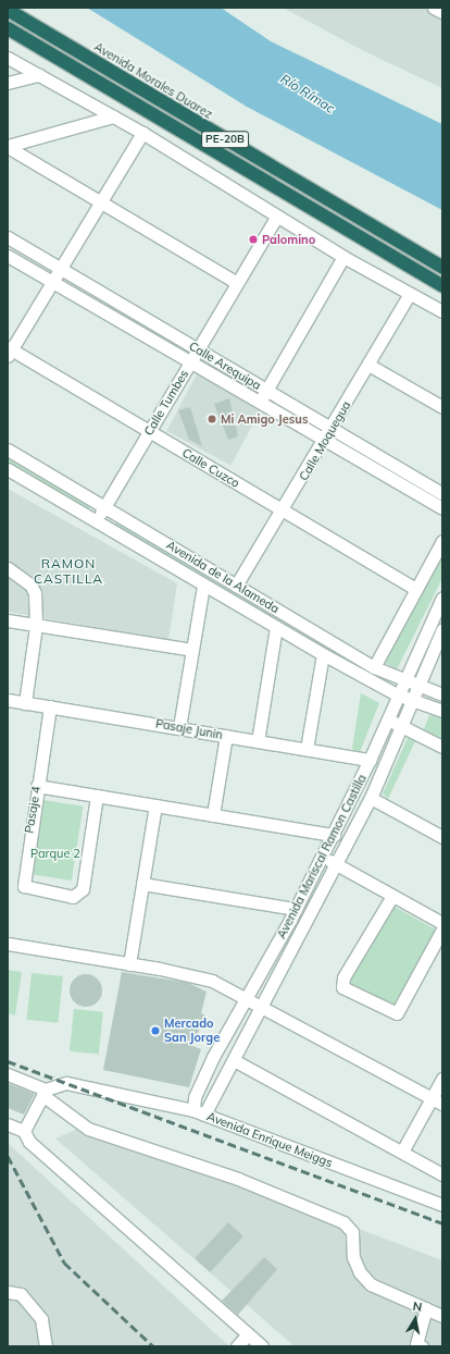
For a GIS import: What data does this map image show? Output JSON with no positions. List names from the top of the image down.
{
  "streets": {
    "highway": ["Avenida Morales Duarez", "PE-20B"],
    "street": [
      "Calle Arequipa",
      "Calle Tumbes",
      "Calle Moquegua",
      "Calle Cuzco",
      "Avenida de la Alameda",
      "Pasaje Junin",
      "Pasaje 4",
      "Avenida Mariscal Ramon Castilla",
      "Avenida Enrique Meiggs"
    ]
  },
  "crossings": [
    ["Calle Arequipa", "Calle Tumbes"],
    ["Calle Arequipa", "Calle Moquegua"],
    ["Calle Tumbes", "Calle Cuzco"],
    ["Calle Tumbes", "Avenida de la Alameda"],
    ["Calle Moquegua", "Calle Cuzco"],
    ["Calle Moquegua", "Avenida de la Alameda"],
    ["Avenida de la Alameda", "Avenida Mariscal Ramon Castilla"],
    ["Pasaje Junin", "Pasaje 4"],
    ["Pasaje Junin", "Avenida Mariscal Ramon Castilla"],
    ["Avenida Mariscal Ramon Castilla", "Avenida Enrique Meiggs"]
  ],
  "districts": ["RAMON CASTILLA"],
  "water": ["Río Rímac"],
  "parks": ["Parque 2"],
  "places": ["Palomino", "Mi Amigo Jesus", "Mercado San Jorge"],
  "north": "top"
}
